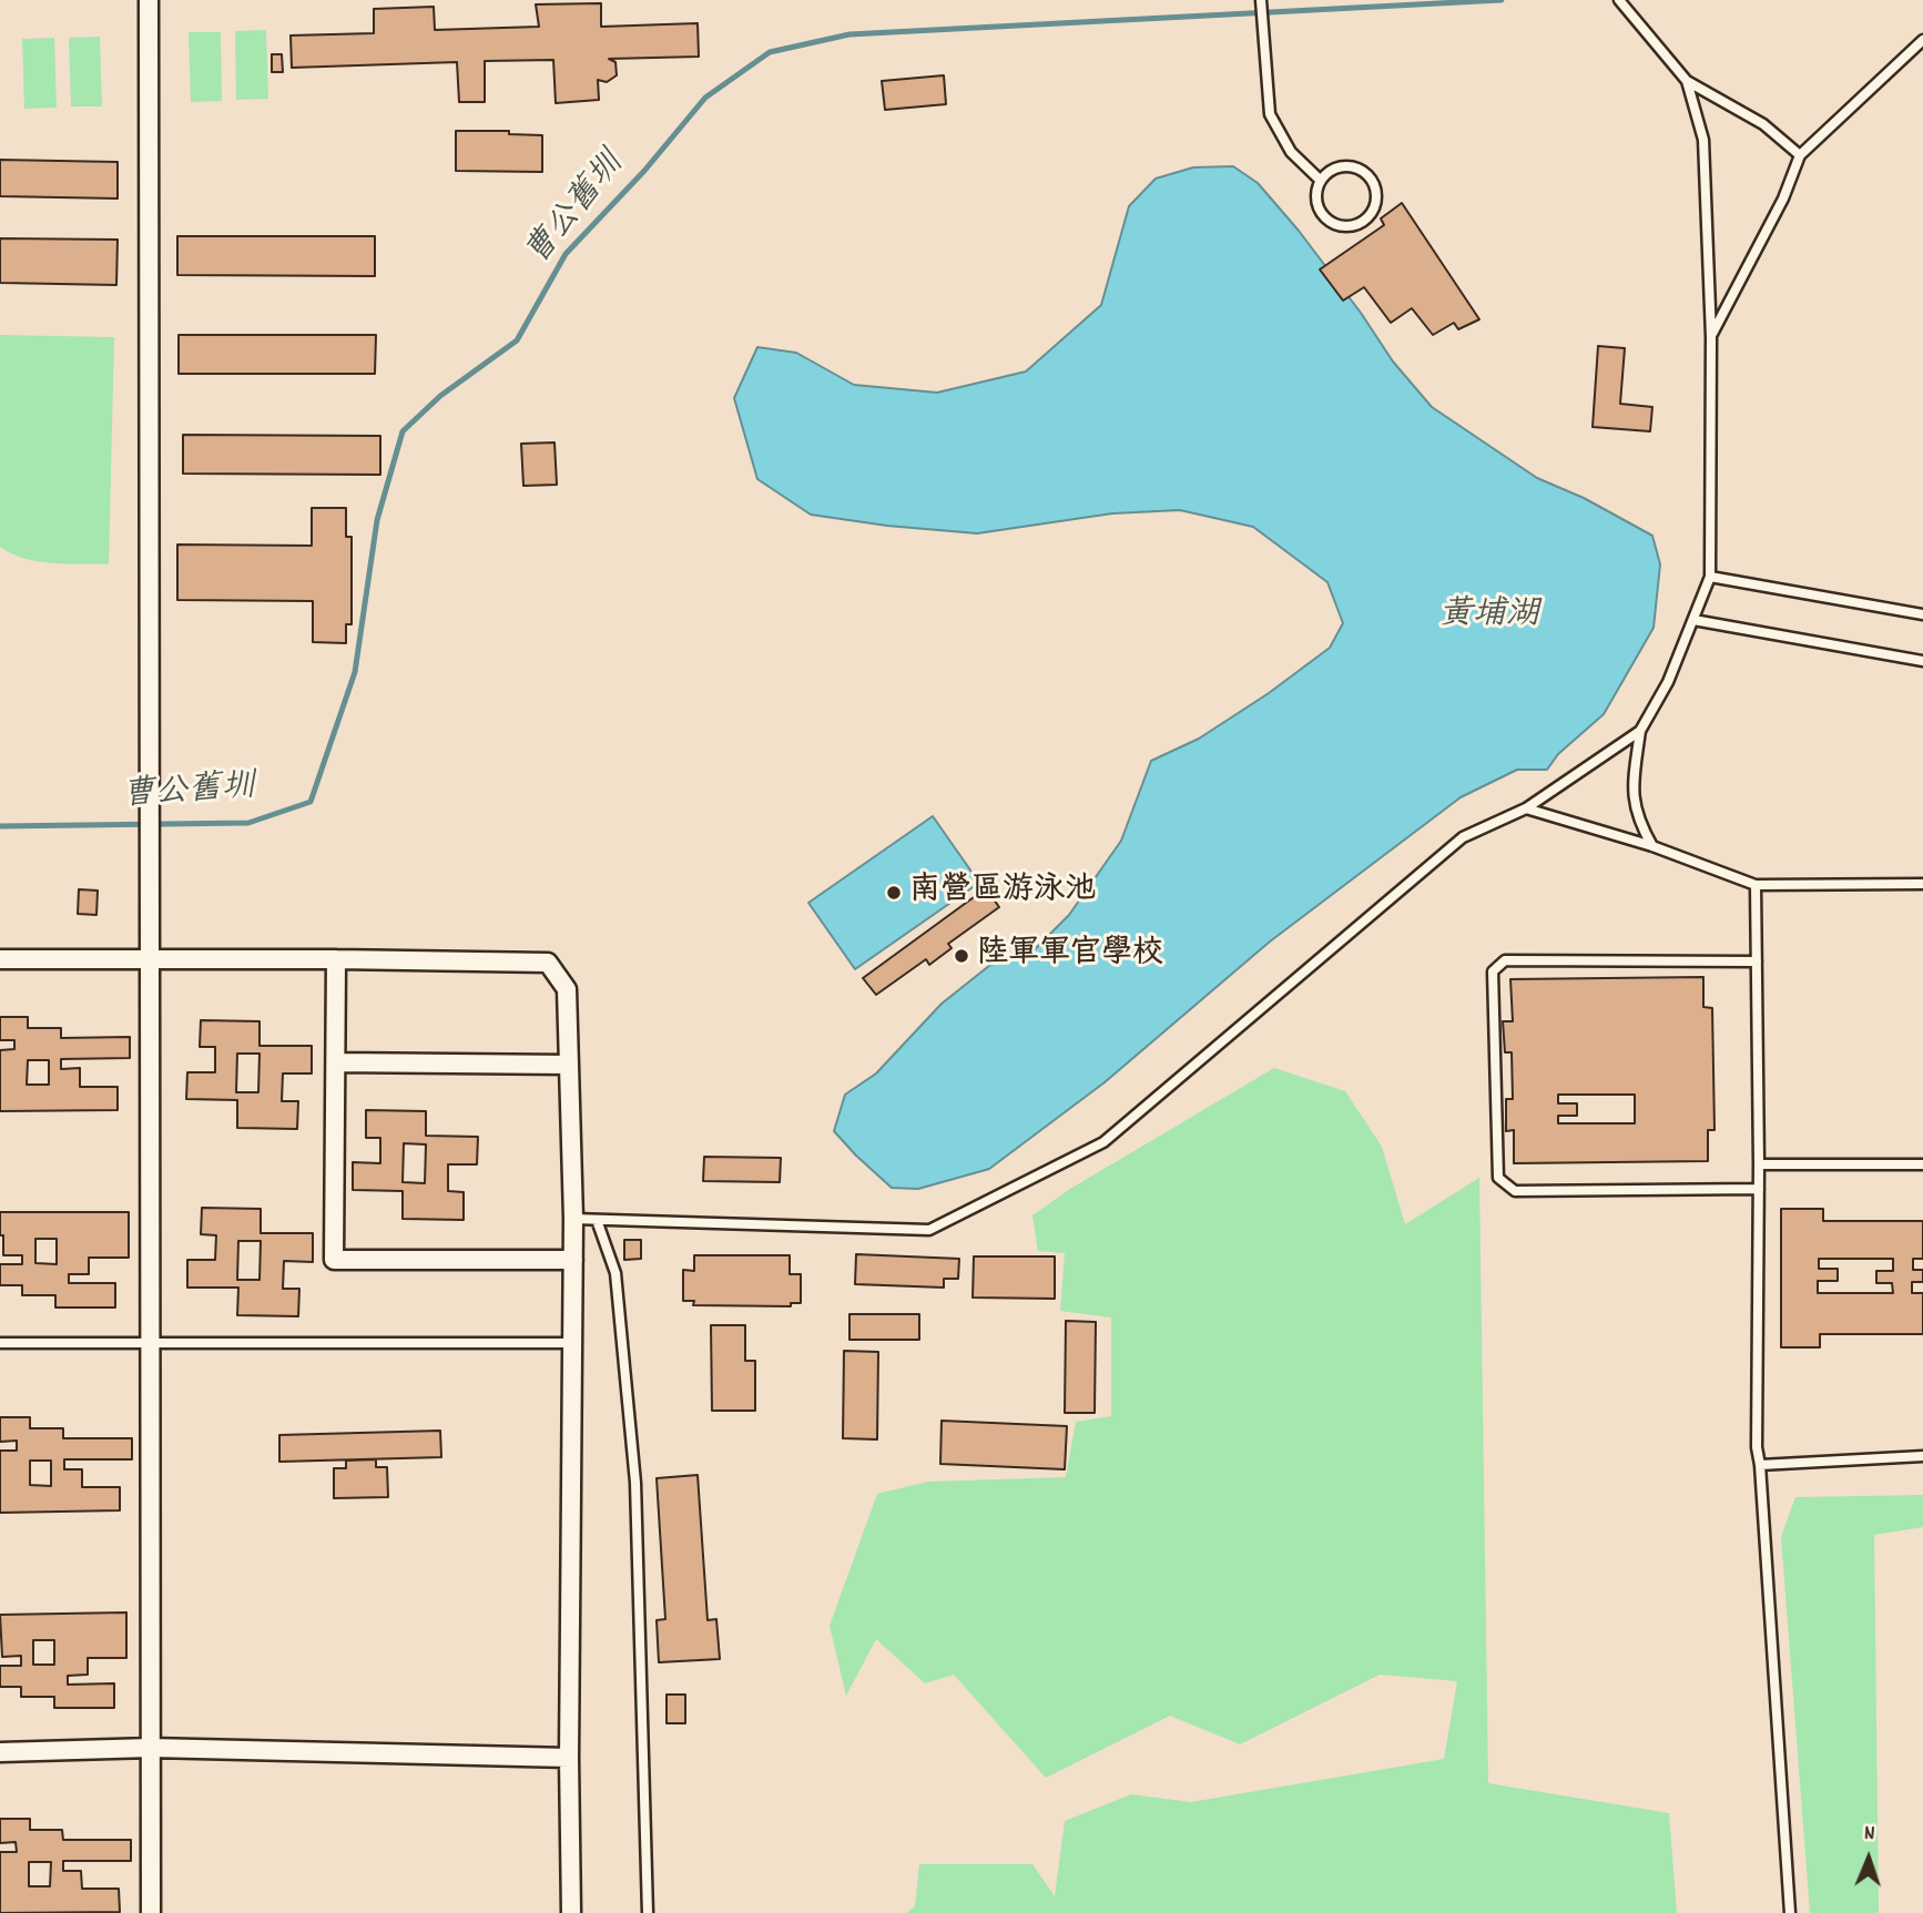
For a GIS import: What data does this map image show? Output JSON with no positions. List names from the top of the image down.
{
  "water": ["曹公舊圳", "黃埔湖"],
  "places": ["南營區游泳池", "陸軍軍官學校"],
  "north": "top"
}
